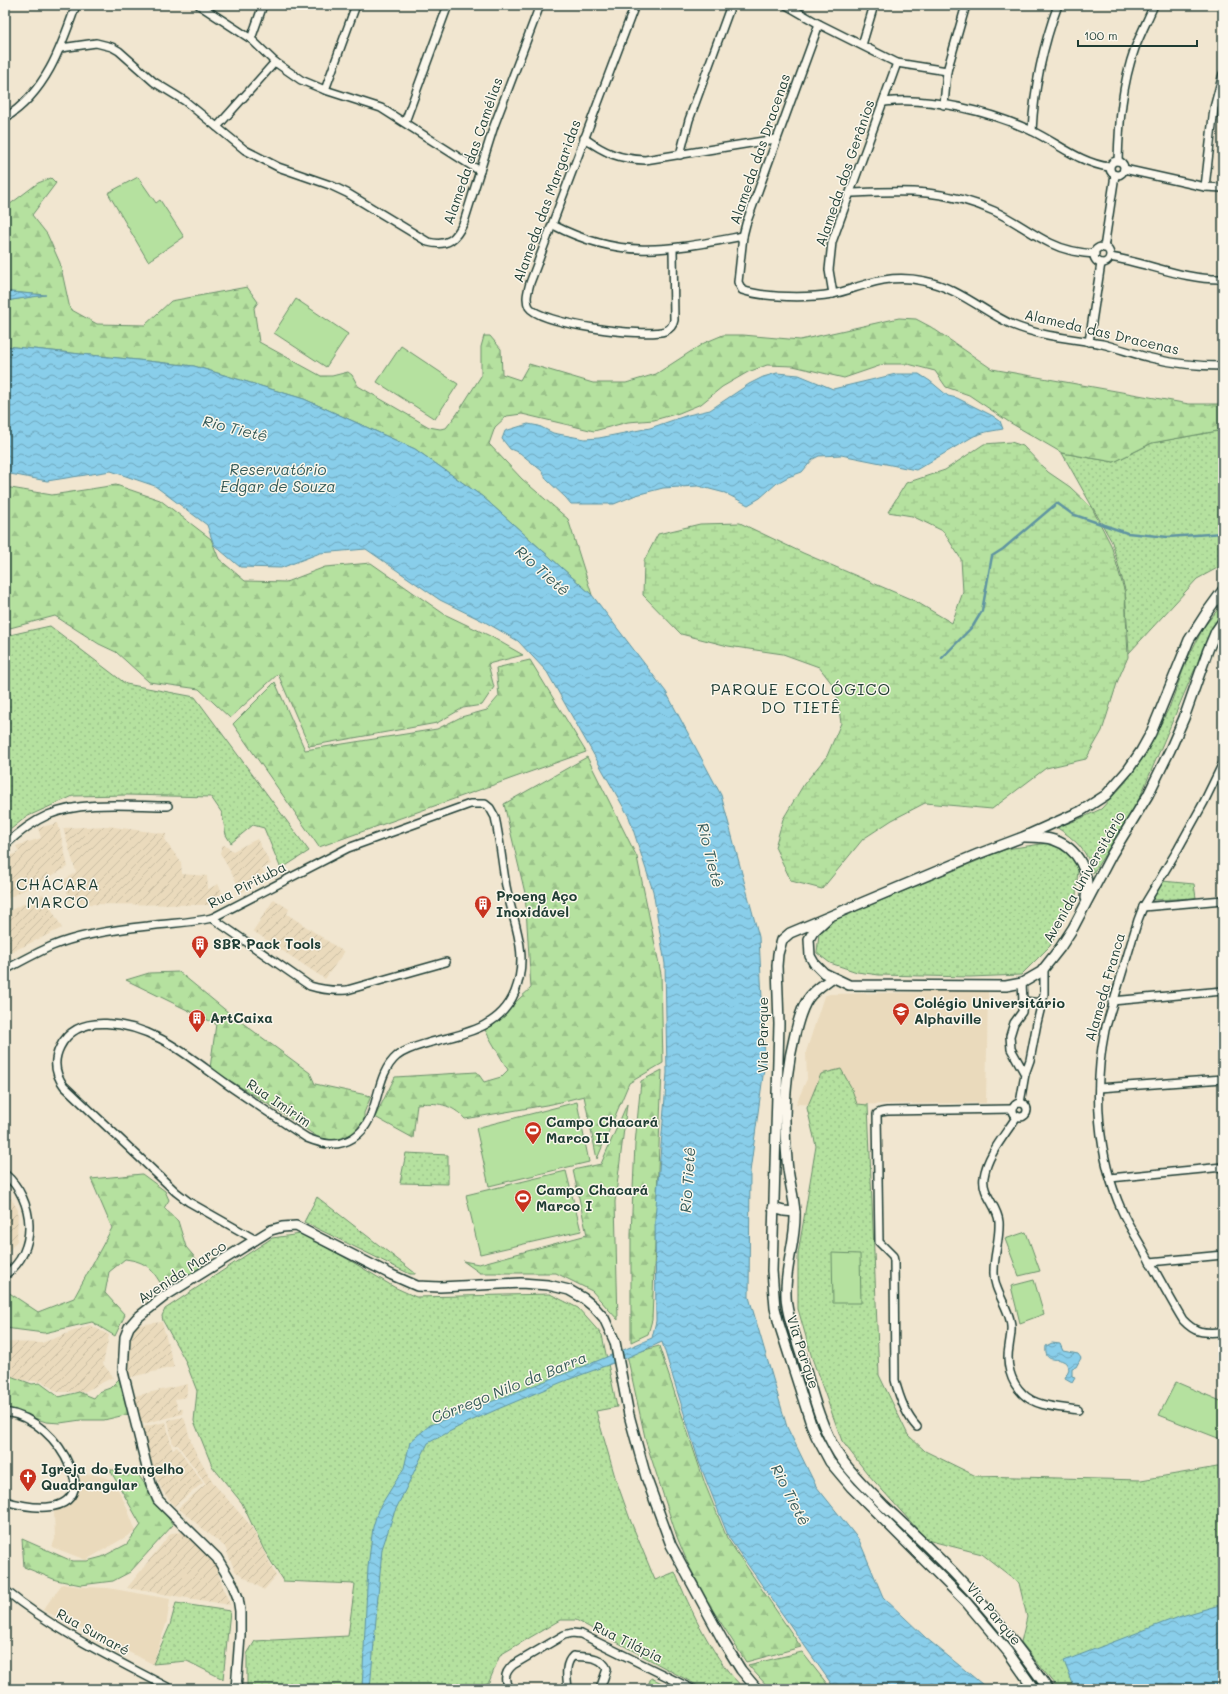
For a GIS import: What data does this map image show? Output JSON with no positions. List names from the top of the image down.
{
  "streets": {
    "main road": ["Avenida Universitário", "Via Parque", "Avenida Marco"],
    "street": [
      "Alameda das Dracenas",
      "Alameda das Camélias",
      "Alameda dos Gerânios",
      "Alameda das Margaridas",
      "Rua Pirituba",
      "Alameda Franca",
      "Rua Imirim",
      "Rua Sumaré",
      "Rua Tilápia"
    ]
  },
  "crossings": [
    ["Alameda das Dracenas", "Alameda dos Gerânios"],
    ["Avenida Universitário", "Via Parque"],
    ["Rua Pirituba", "Rua Imirim"],
    ["Rua Imirim", "Avenida Marco"]
  ],
  "districts": ["PARQUE ECOLÓGICO DO TIETÊ", "CHÁCARA MARCO"],
  "water": ["Rio Tietê", "Reservatório Edgar de Souza", "Córrego Nilo da Barra"],
  "places": {
    "building": ["Proeng Aço Inoxidável", "SBR Pack Tools", "ArtCaixa"],
    "school or university": ["Colégio Universitário Alphaville"],
    "sports": ["Campo Chacará Marco II", "Campo Chacará Marco I"],
    "church": ["Igreja do Evangelho Quadrangular"]
  },
  "scale_bar": "100 m"
}
